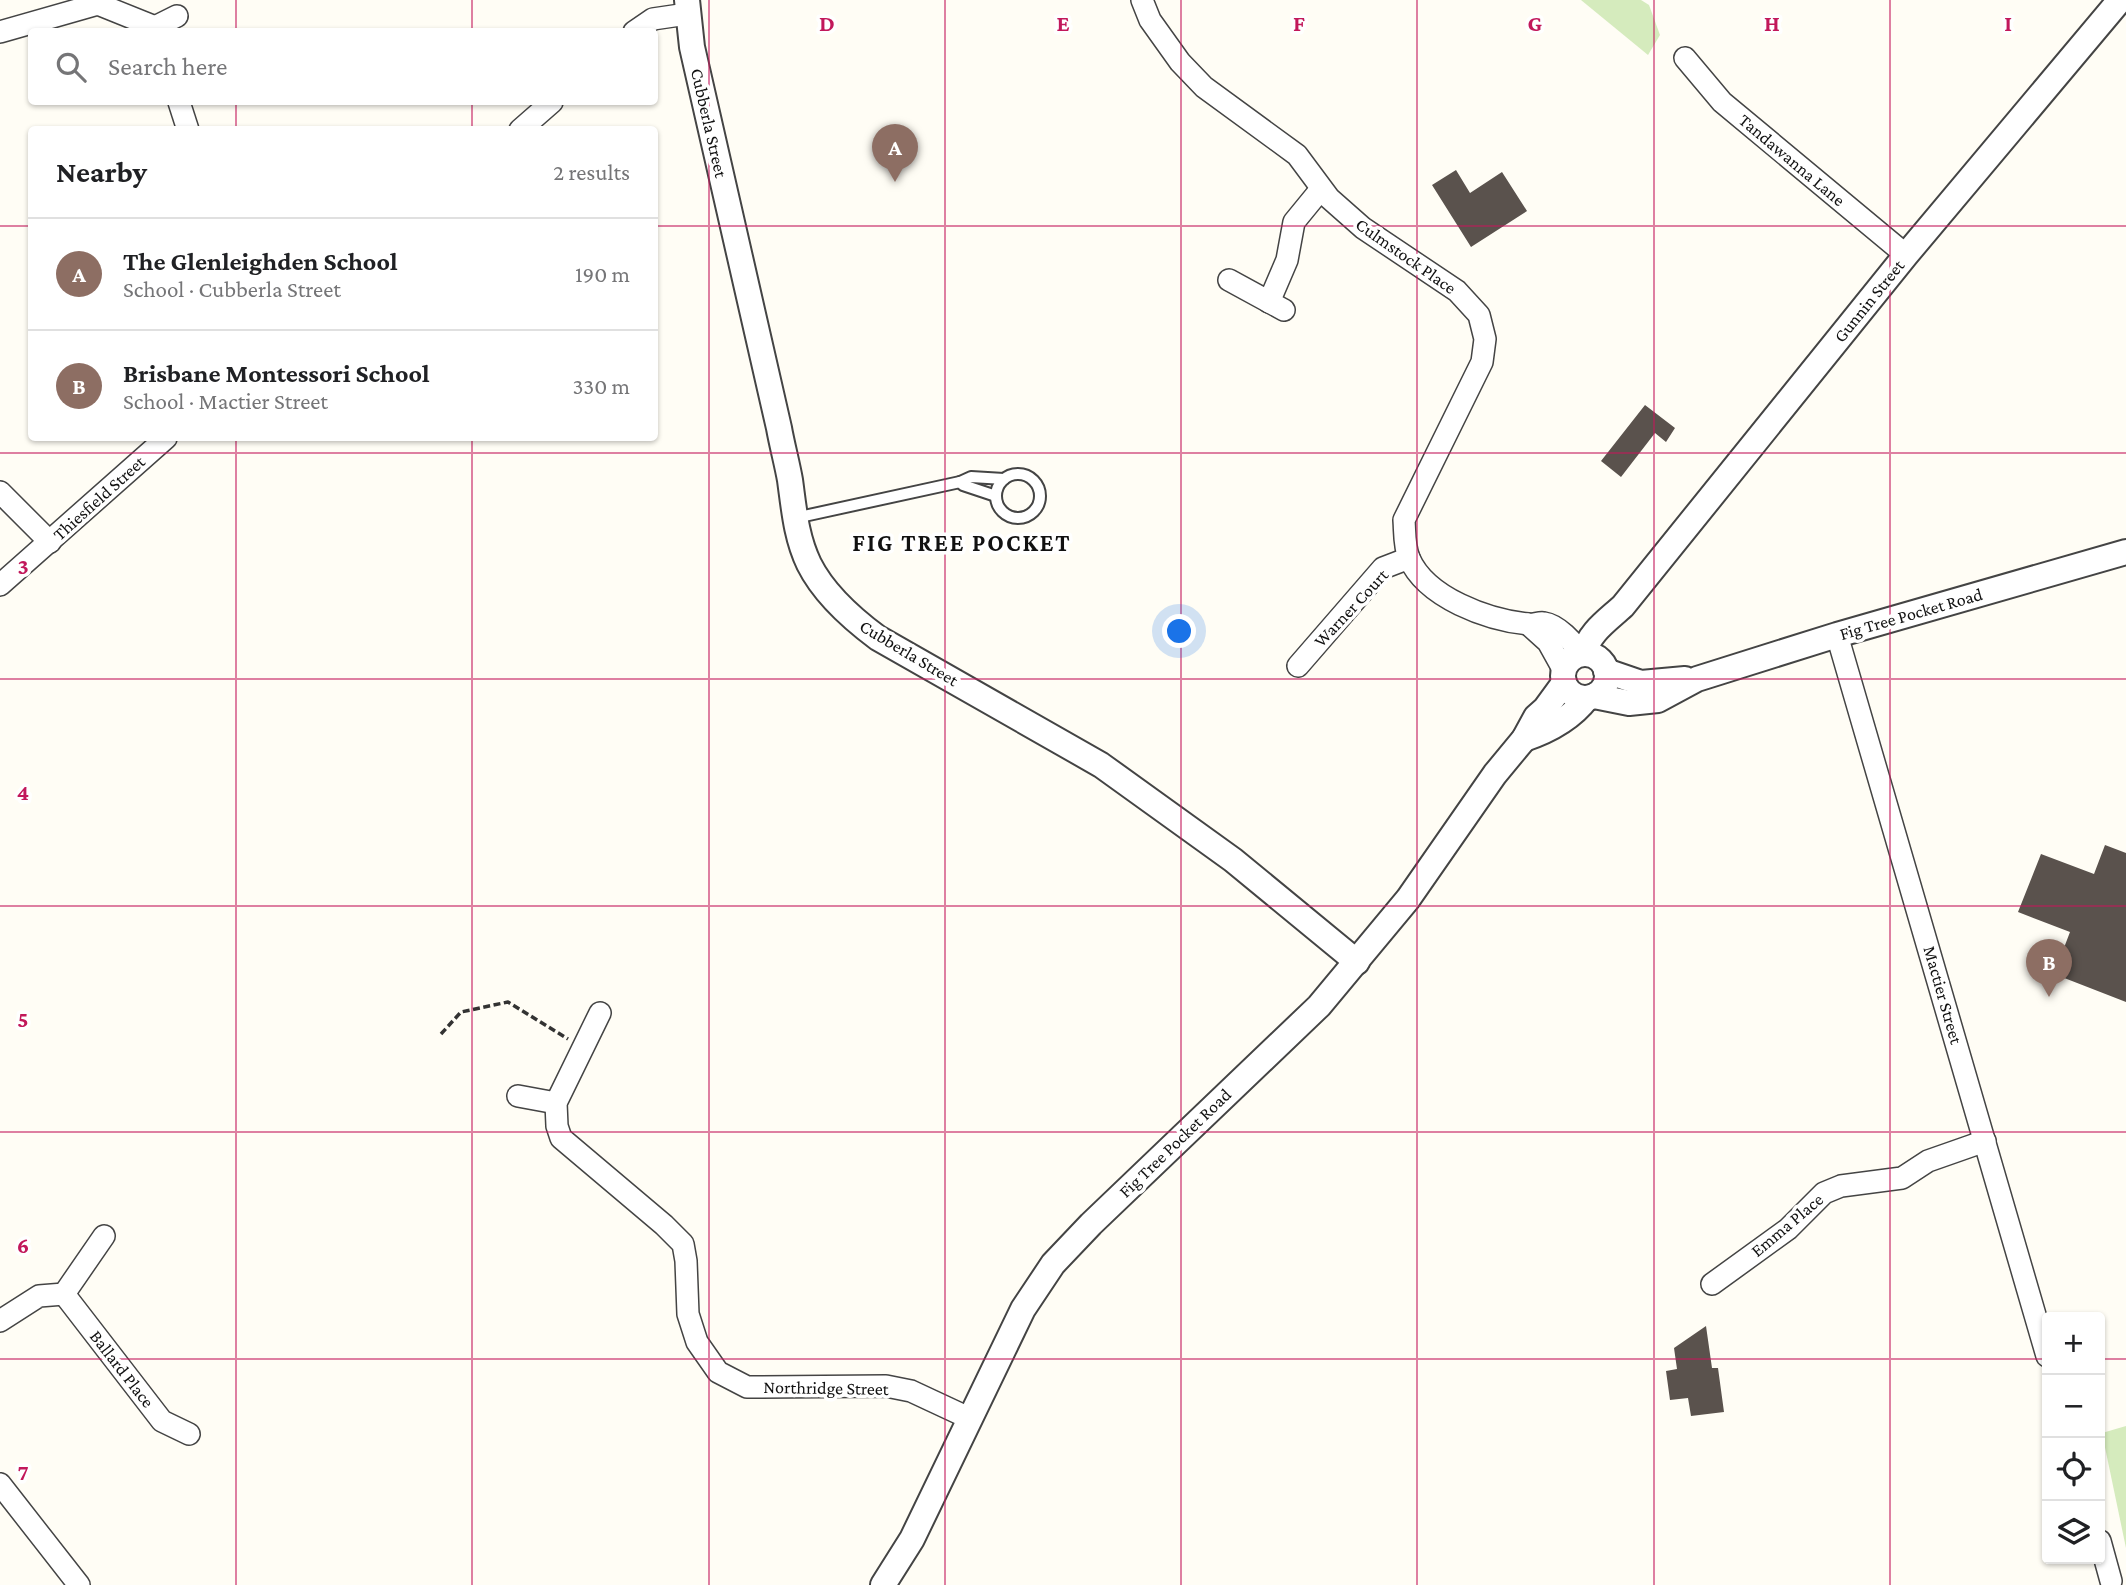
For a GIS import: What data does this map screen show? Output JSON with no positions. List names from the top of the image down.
{
  "streets": {
    "street": [
      "Cubberla Street",
      "Tandawanna Lane",
      "Culmstock Place",
      "Gunnin Street",
      "Thiesfield Street",
      "Warner Court",
      "Fig Tree Pocket Road",
      "Mactier Street",
      "Emma Place",
      "Ballard Place",
      "Northridge Street"
    ]
  },
  "crossings": [
    ["Cubberla Street", "Fig Tree Pocket Road"],
    ["Tandawanna Lane", "Gunnin Street"],
    ["Culmstock Place", "Warner Court"],
    ["Gunnin Street", "Fig Tree Pocket Road"],
    ["Fig Tree Pocket Road", "Mactier Street"],
    ["Fig Tree Pocket Road", "Northridge Street"],
    ["Mactier Street", "Emma Place"]
  ],
  "districts": ["FIG TREE POCKET"],
  "page": {
    "search": "Search here",
    "pins": ["A", "B"],
    "heading": ["Nearby", "2 results"],
    "list": [
      {
        "mark": "A",
        "name": "The Glenleighden School",
        "note": "School · Cubberla Street",
        "value": "190 m"
      },
      {
        "mark": "B",
        "name": "Brisbane Montessori School",
        "note": "School · Mactier Street",
        "value": "330 m"
      }
    ],
    "map_buttons": ["+", "−"]
  },
  "grid": {
    "columns": [
      "D",
      "E",
      "F",
      "G",
      "H",
      "I"
    ],
    "rows": [
      "3",
      "4",
      "5",
      "6",
      "7"
    ]
  }
}
